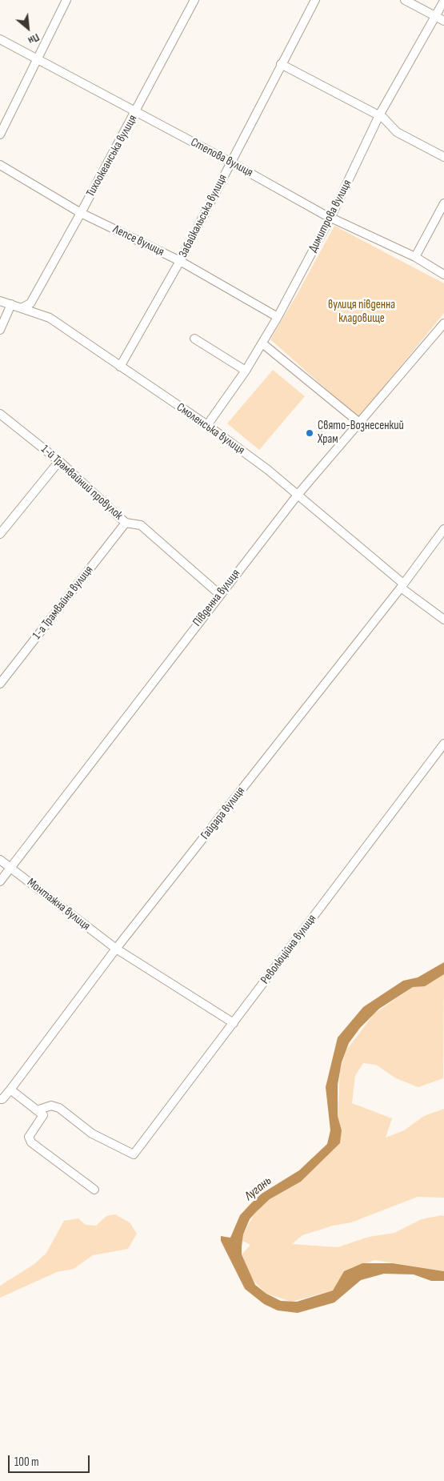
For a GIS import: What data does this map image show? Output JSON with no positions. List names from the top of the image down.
{
  "streets": {
    "street": [
      "Тихоокеанська вулиця",
      "Степова вулиця",
      "Забайкальська вулиця",
      "Димитрова вулиця",
      "Лепсе вулиця",
      "Смоленська вулиця",
      "1-й Трамвайний провулок",
      "Південна вулиця",
      "1-а Трамвайна вулиця",
      "Гайдара вулиця",
      "Монтажна вулиця",
      "Революційна вулиця"
    ]
  },
  "crossings": [
    ["Тихоокеанська вулиця", "Степова вулиця"],
    ["Тихоокеанська вулиця", "Лепсе вулиця"],
    ["Тихоокеанська вулиця", "Смоленська вулиця"],
    ["Степова вулиця", "Забайкальська вулиця"],
    ["Степова вулиця", "Димитрова вулиця"],
    ["Забайкальська вулиця", "Лепсе вулиця"],
    ["Забайкальська вулиця", "Смоленська вулиця"],
    ["Димитрова вулиця", "Лепсе вулиця"],
    ["Димитрова вулиця", "Смоленська вулиця"],
    ["Смоленська вулиця", "Південна вулиця"],
    ["Смоленська вулиця", "Гайдара вулиця"],
    ["1-й Трамвайний провулок", "Південна вулиця"],
    ["1-й Трамвайний провулок", "1-а Трамвайна вулиця"],
    ["Південна вулиця", "Монтажна вулиця"],
    ["Гайдара вулиця", "Монтажна вулиця"],
    ["Монтажна вулиця", "Революційна вулиця"]
  ],
  "water": ["Лугань"],
  "parks": ["вулиця південна кладовище"],
  "places": ["Свято-Вознесенкий Храм"],
  "scale_bar": "100 m",
  "north": "bottom right"
}
